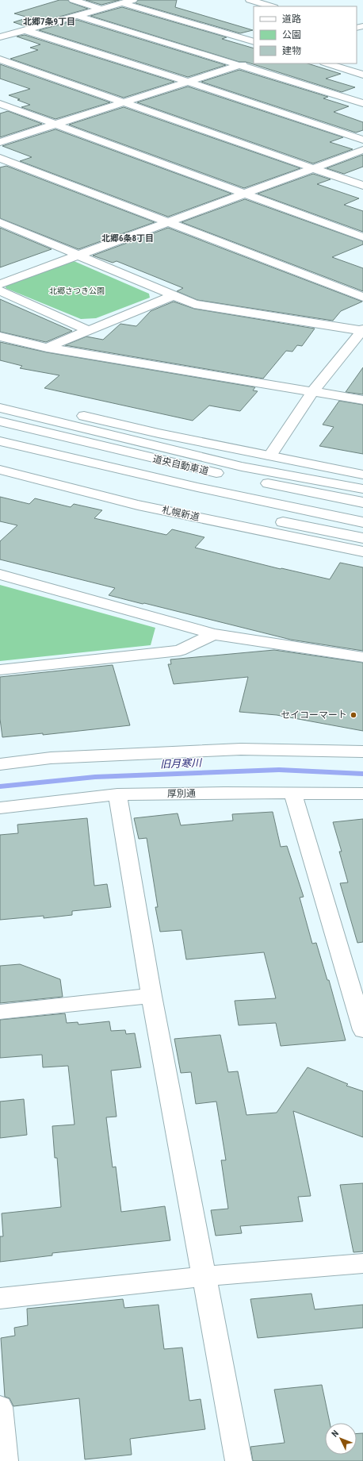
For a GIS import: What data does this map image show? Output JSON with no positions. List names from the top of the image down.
{
  "streets": {
    "main road": ["道央自動車道", "札幌新道", "厚別通"]
  },
  "districts": ["北郷7条9丁目", "北郷6条8丁目"],
  "water": ["旧月寒川"],
  "parks": ["北郷さつき公園"],
  "places": ["セイコーマート"],
  "legend": ["道路", "公園", "建物"],
  "north": "top left"
}
